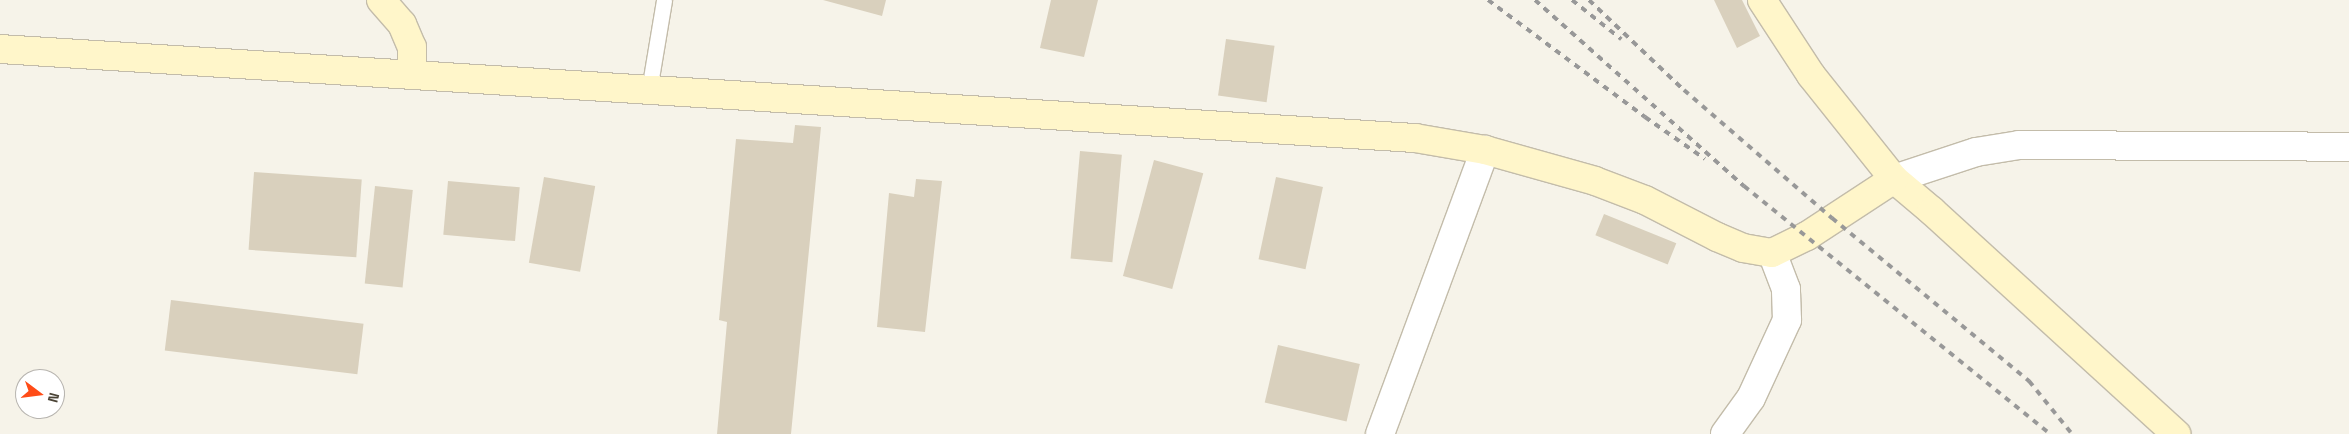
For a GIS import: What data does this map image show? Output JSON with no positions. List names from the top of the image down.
{
  "north": "right"
}
